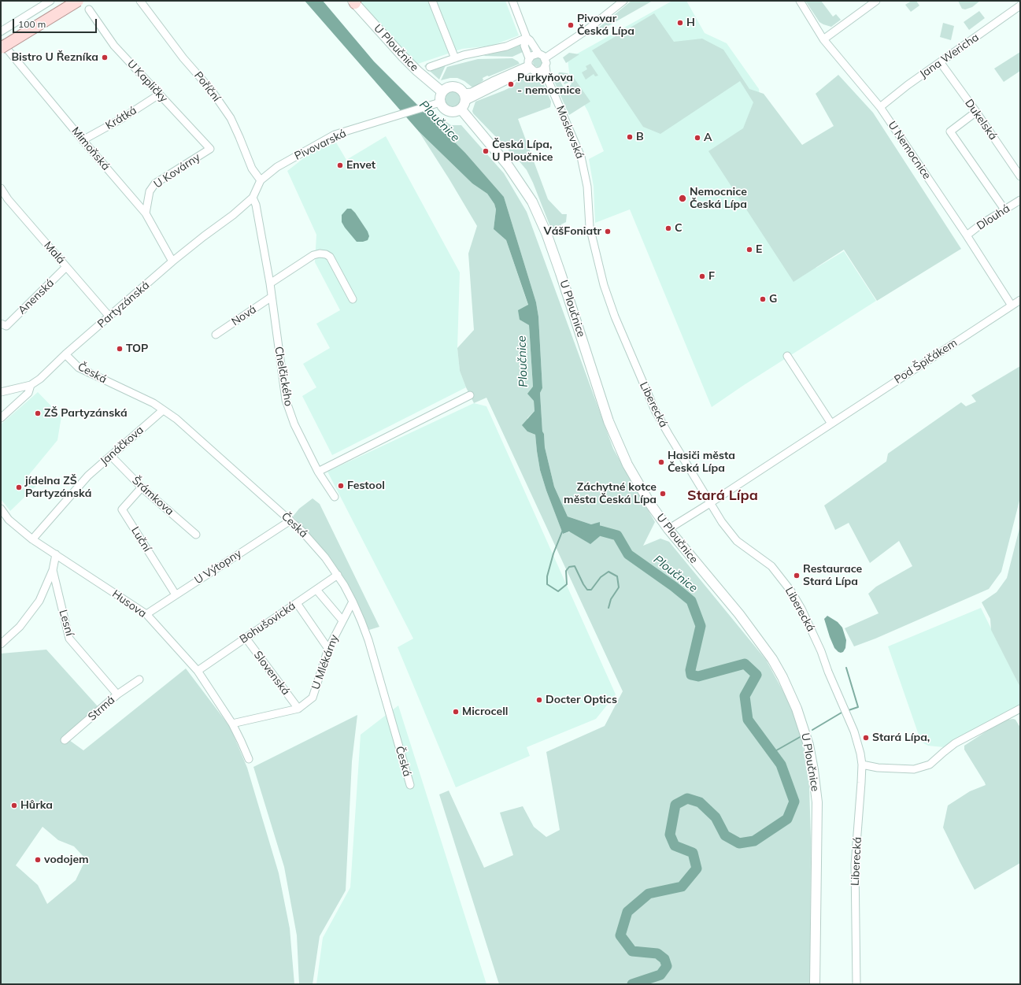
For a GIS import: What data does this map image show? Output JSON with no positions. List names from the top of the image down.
{
  "streets": {
    "main road": ["U Ploučnice"],
    "street": [
      "Jana Wericha",
      "U Kapličky",
      "Poříční",
      "Krátká",
      "Dukelská",
      "Moskevská",
      "Pivovarská",
      "Mimoňská",
      "U Nemocnice",
      "U Kovárny",
      "Dlouhá",
      "Malá",
      "Anenská",
      "Partyzánská",
      "Nová",
      "Pod Špičákem",
      "Česká",
      "Chelčického",
      "Liberecká",
      "Janáčkova",
      "Šrámkova",
      "Luční",
      "U Výtopny",
      "Husova",
      "Lesní",
      "Bohušovická",
      "U Mlékárny",
      "Slovenská",
      "Strmá"
    ]
  },
  "crossings": [
    ["U Ploučnice", "Pivovarská"],
    ["U Ploučnice", "Pod Špičákem"],
    ["Jana Wericha", "Dukelská"],
    ["Jana Wericha", "U Nemocnice"],
    ["U Kapličky", "Krátká"],
    ["U Kapličky", "U Kovárny"],
    ["Poříční", "Pivovarská"],
    ["Krátká", "Mimoňská"],
    ["Moskevská", "Liberecká"],
    ["Pivovarská", "Partyzánská"],
    ["Pivovarská", "Chelčického"],
    ["Mimoňská", "U Kovárny"],
    ["Mimoňská", "Partyzánská"],
    ["U Nemocnice", "Dlouhá"],
    ["U Nemocnice", "Pod Špičákem"],
    ["Malá", "Anenská"],
    ["Malá", "Partyzánská"],
    ["Partyzánská", "Česká"],
    ["Partyzánská", "Chelčického"],
    ["Nová", "Chelčického"],
    ["Pod Špičákem", "Liberecká"],
    ["Česká", "Janáčkova"],
    ["Česká", "U Výtopny"],
    ["Česká", "Bohušovická"],
    ["Česká", "U Mlékárny"],
    ["Janáčkova", "Šrámkova"],
    ["Janáčkova", "Husova"],
    ["Šrámkova", "Luční"],
    ["Luční", "U Výtopny"],
    ["U Výtopny", "Husova"],
    ["Husova", "Lesní"],
    ["Husova", "Bohušovická"],
    ["Husova", "U Mlékárny"],
    ["Lesní", "Strmá"],
    ["Bohušovická", "Slovenská"],
    ["U Mlékárny", "Slovenská"]
  ],
  "districts": ["Stará Lípa"],
  "water": ["Ploučnice"],
  "places": [
    "H",
    "Pivovar Česká Lípa",
    "Bistro U Řezníka",
    "Purkyňova - nemocnice",
    "B",
    "A",
    "Česká Lípa, U Ploučnice",
    "Envet",
    "Nemocnice Česká Lípa",
    "C",
    "VášFoniatr",
    "E",
    "F",
    "G",
    "TOP",
    "ZŠ Partyzánská",
    "Hasiči města Česká Lípa",
    "Festool",
    "jídelna ZŠ Partyzánská",
    "Záchytné kotce města Česká Lípa",
    "Restaurace Stará Lípa",
    "Docter Optics",
    "Microcell",
    "Stará Lípa,",
    "Hůrka",
    "vodojem"
  ],
  "scale_bar": "100 m"
}
